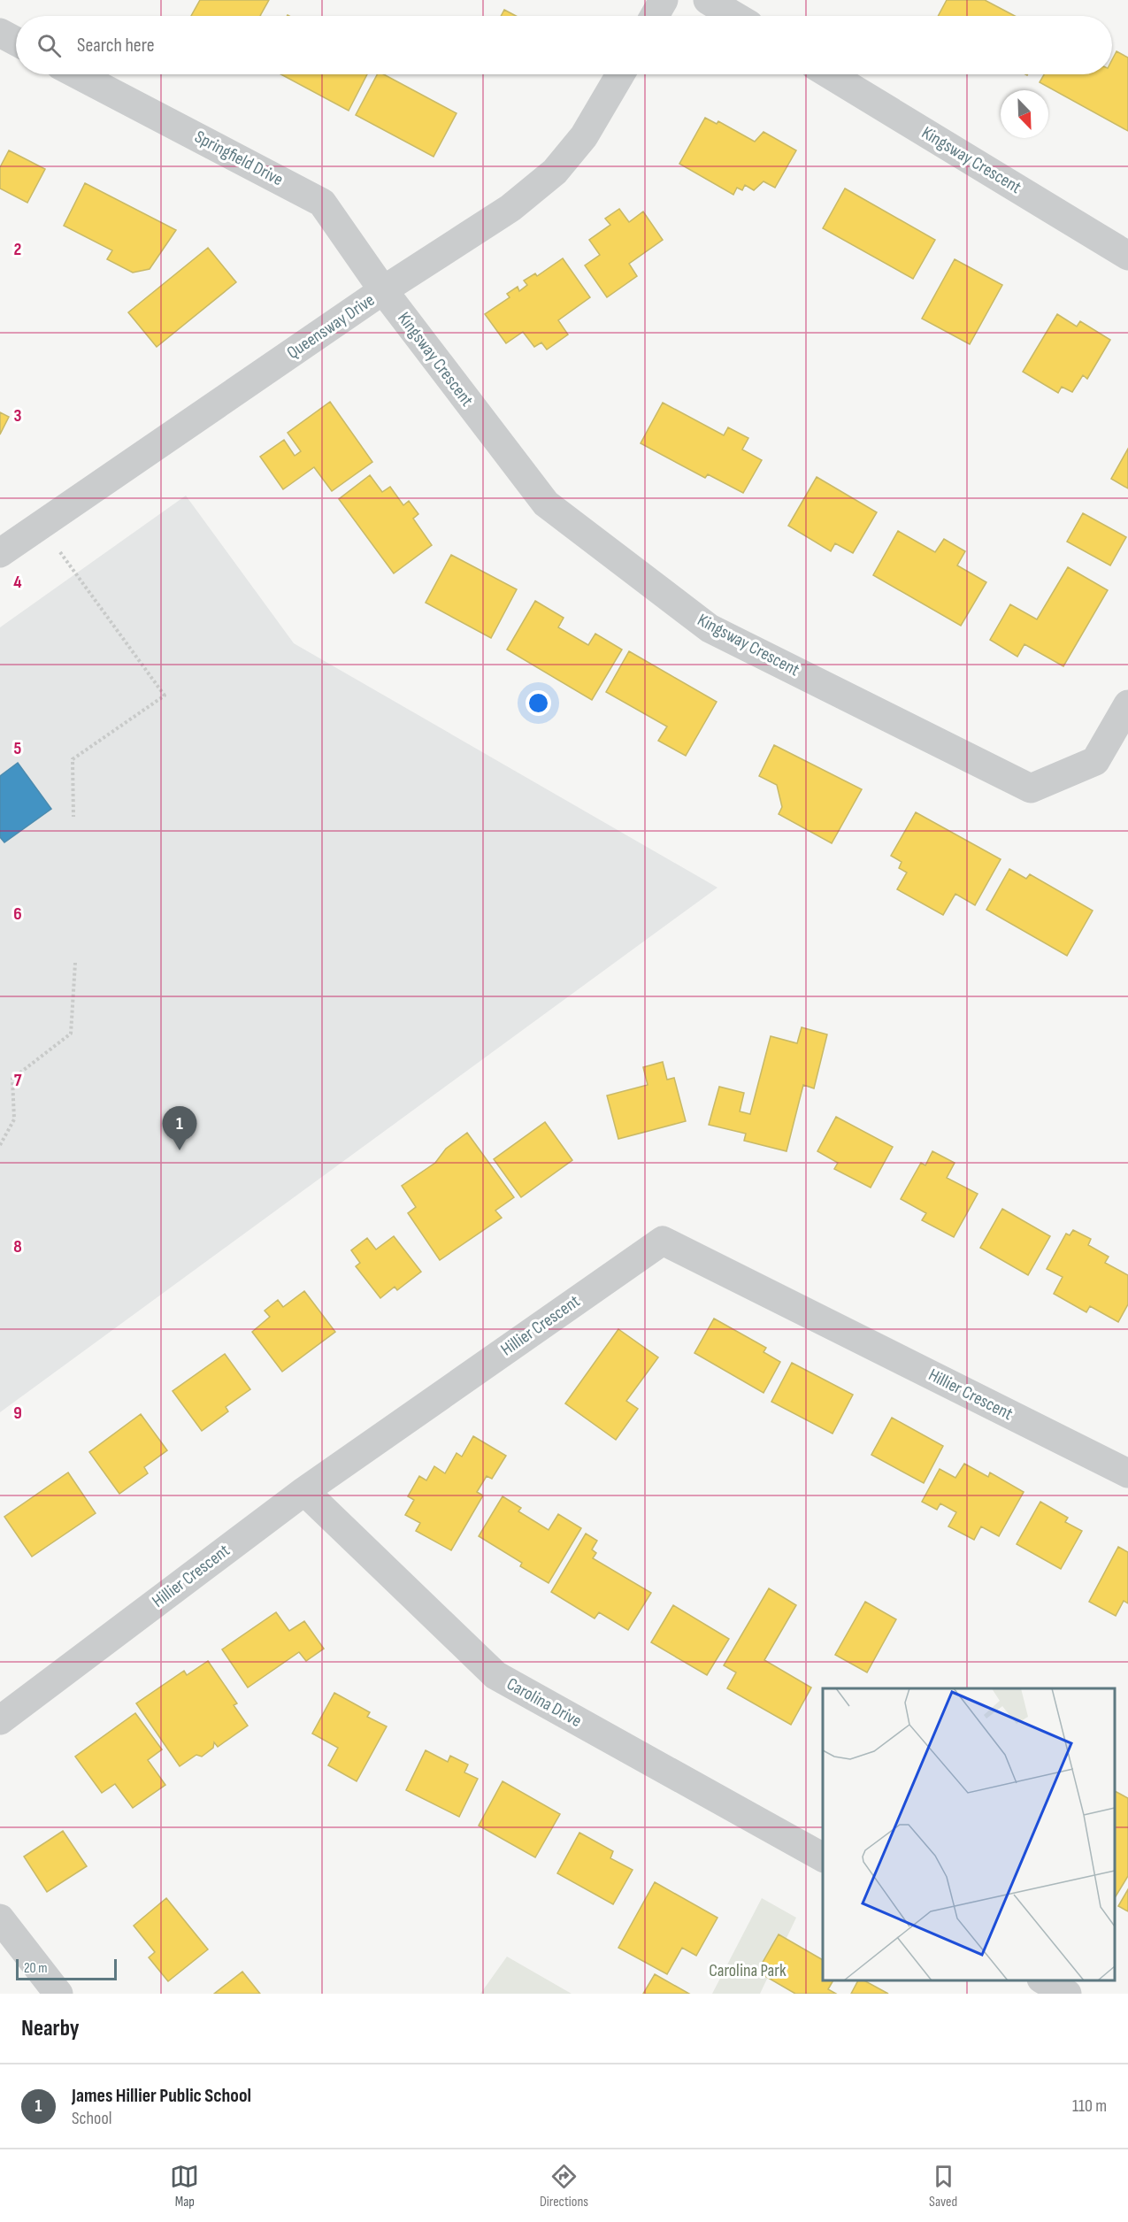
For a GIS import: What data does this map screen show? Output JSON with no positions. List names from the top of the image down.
{
  "streets": {
    "street": [
      "Springfield Drive",
      "Kingsway Crescent",
      "Queensway Drive",
      "Hillier Crescent",
      "Carolina Drive"
    ]
  },
  "crossings": [
    ["Springfield Drive", "Kingsway Crescent"],
    ["Springfield Drive", "Queensway Drive"],
    ["Kingsway Crescent", "Queensway Drive"],
    ["Hillier Crescent", "Carolina Drive"]
  ],
  "parks": ["Carolina Park"],
  "scale_bar": "20 m",
  "north": "bottom right",
  "page": {
    "search": "Search here",
    "pins": "1",
    "scale": "20 m",
    "heading": "Nearby",
    "list": [
      {
        "mark": "1",
        "name": "James Hillier Public School",
        "note": "School",
        "value": "110 m"
      }
    ],
    "nav": ["Map", "Directions", "Saved"]
  },
  "grid": {
    "rows": [
      "2",
      "3",
      "4",
      "5",
      "6",
      "7",
      "8",
      "9"
    ]
  }
}
